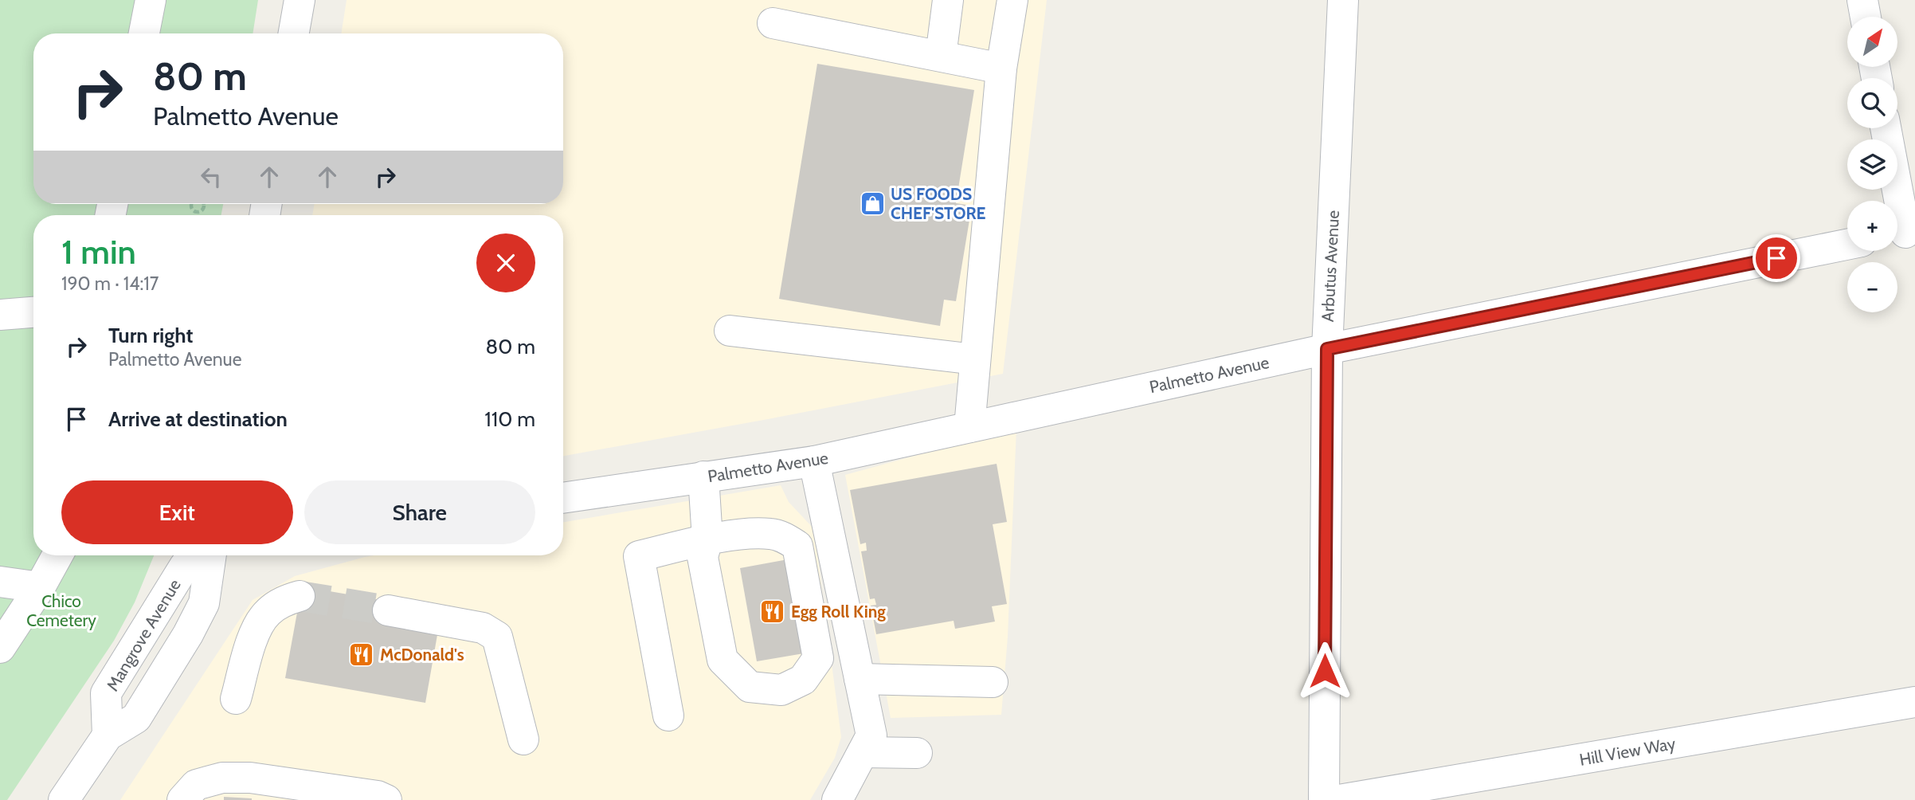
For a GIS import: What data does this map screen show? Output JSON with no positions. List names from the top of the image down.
{
  "streets": {
    "street": [
      "Arbutus Avenue",
      "Palmetto Avenue",
      "Mangrove Avenue",
      "Hill View Way"
    ]
  },
  "crossings": [
    ["Arbutus Avenue", "Palmetto Avenue"]
  ],
  "parks": ["Chico Cemetery"],
  "places": {
    "shop": ["US FOODS CHEF'STORE"],
    "restaurant": ["Egg Roll King", "McDonald's"]
  },
  "north": "top right",
  "page": {
    "map_buttons": ["+", "−"],
    "turn": ["80 m", "Palmetto Avenue"],
    "heading": ["1 min", "190 m · 14:17"],
    "list": [
      {
        "name": "Turn right",
        "note": "Palmetto Avenue",
        "value": "80 m"
      },
      {
        "name": "Arrive at destination",
        "value": "110 m"
      }
    ],
    "buttons": ["Exit", "Share"]
  }
}
